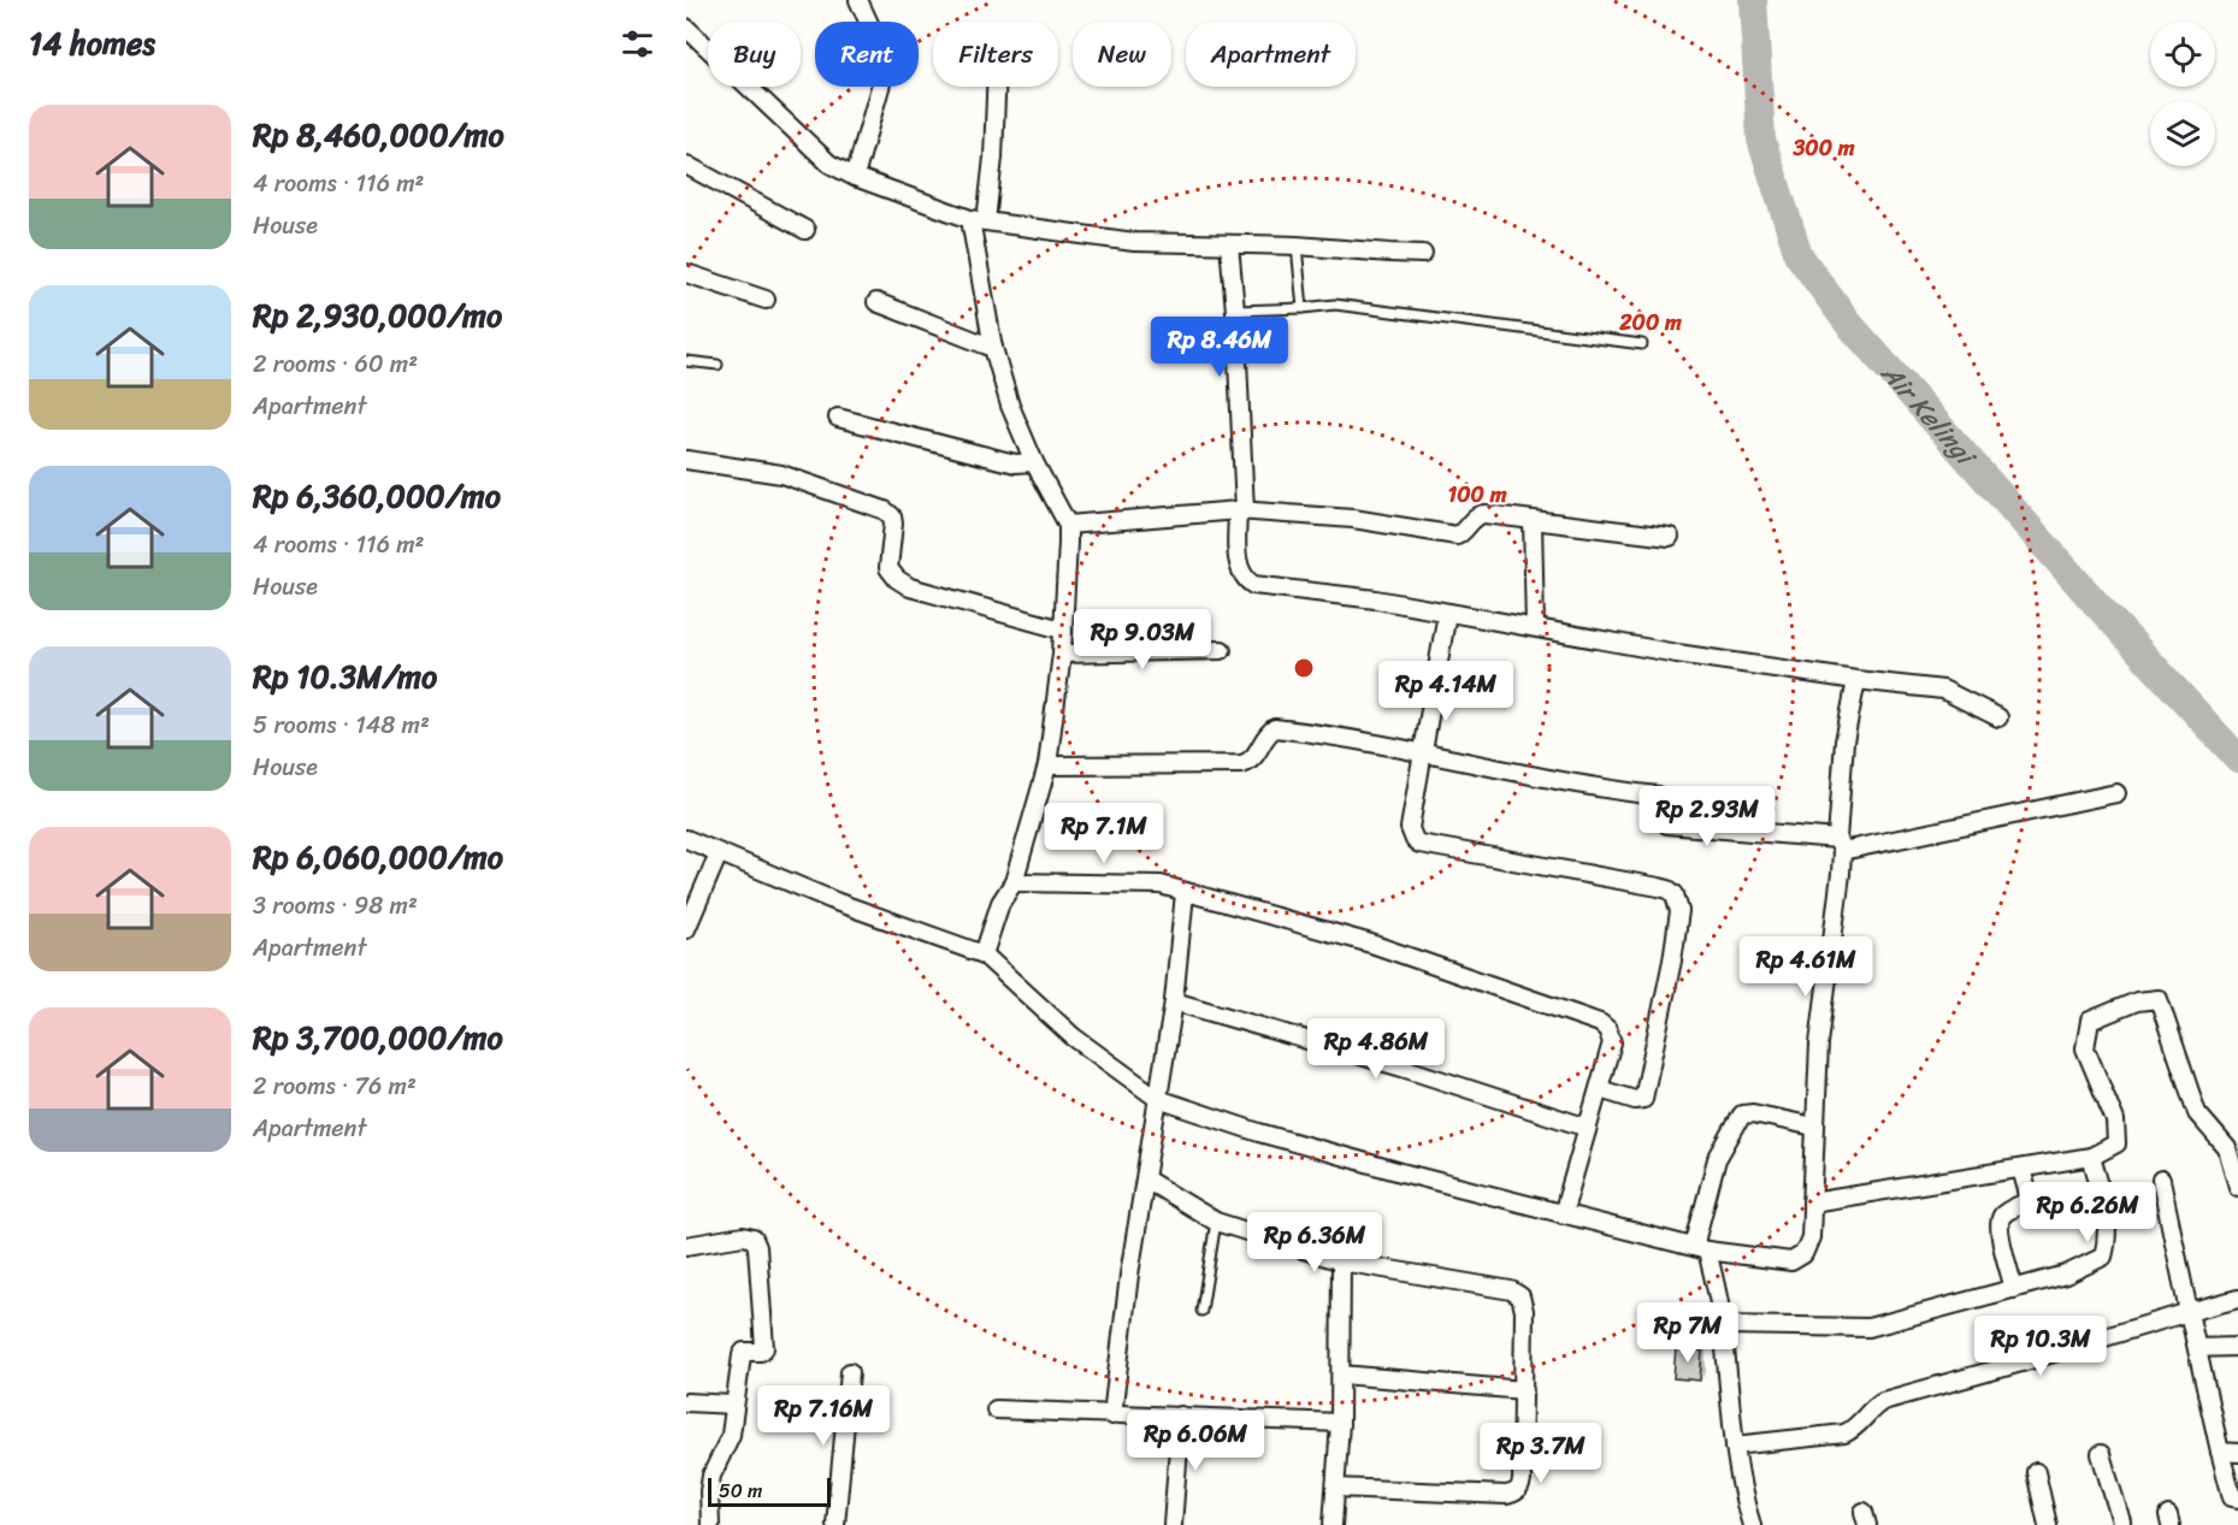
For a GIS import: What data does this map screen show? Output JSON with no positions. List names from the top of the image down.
{
  "water": ["Air Kelingi"],
  "scale_bar": "50 m",
  "page": {
    "heading": "14 homes",
    "chip": [
      "Buy",
      "Rent",
      "Filters",
      "New",
      "Apartment"
    ],
    "list": [
      {
        "name": "Rp 8,460,000/mo",
        "note": "4 rooms · 116 m² · House"
      },
      {
        "name": "Rp 2,930,000/mo",
        "note": "2 rooms · 60 m² · Apartment"
      },
      {
        "name": "Rp 6,360,000/mo",
        "note": "4 rooms · 116 m² · House"
      },
      {
        "name": "Rp 10.3M/mo",
        "note": "5 rooms · 148 m² · House"
      },
      {
        "name": "Rp 6,060,000/mo",
        "note": "3 rooms · 98 m² · Apartment"
      },
      {
        "name": "Rp 3,700,000/mo",
        "note": "2 rooms · 76 m² · Apartment"
      }
    ],
    "price": [
      "Rp 8.46M",
      "Rp 9.03M",
      "Rp 4.14M",
      "Rp 2.93M",
      "Rp 7.1M",
      "Rp 4.61M",
      "Rp 4.86M",
      "Rp 6.26M",
      "Rp 6.36M",
      "Rp 7M",
      "Rp 10.3M",
      "Rp 7.16M",
      "Rp 6.06M",
      "Rp 3.7M"
    ],
    "scale": "50 m"
  },
  "rings": ["300 m", "200 m", "100 m"]
}
